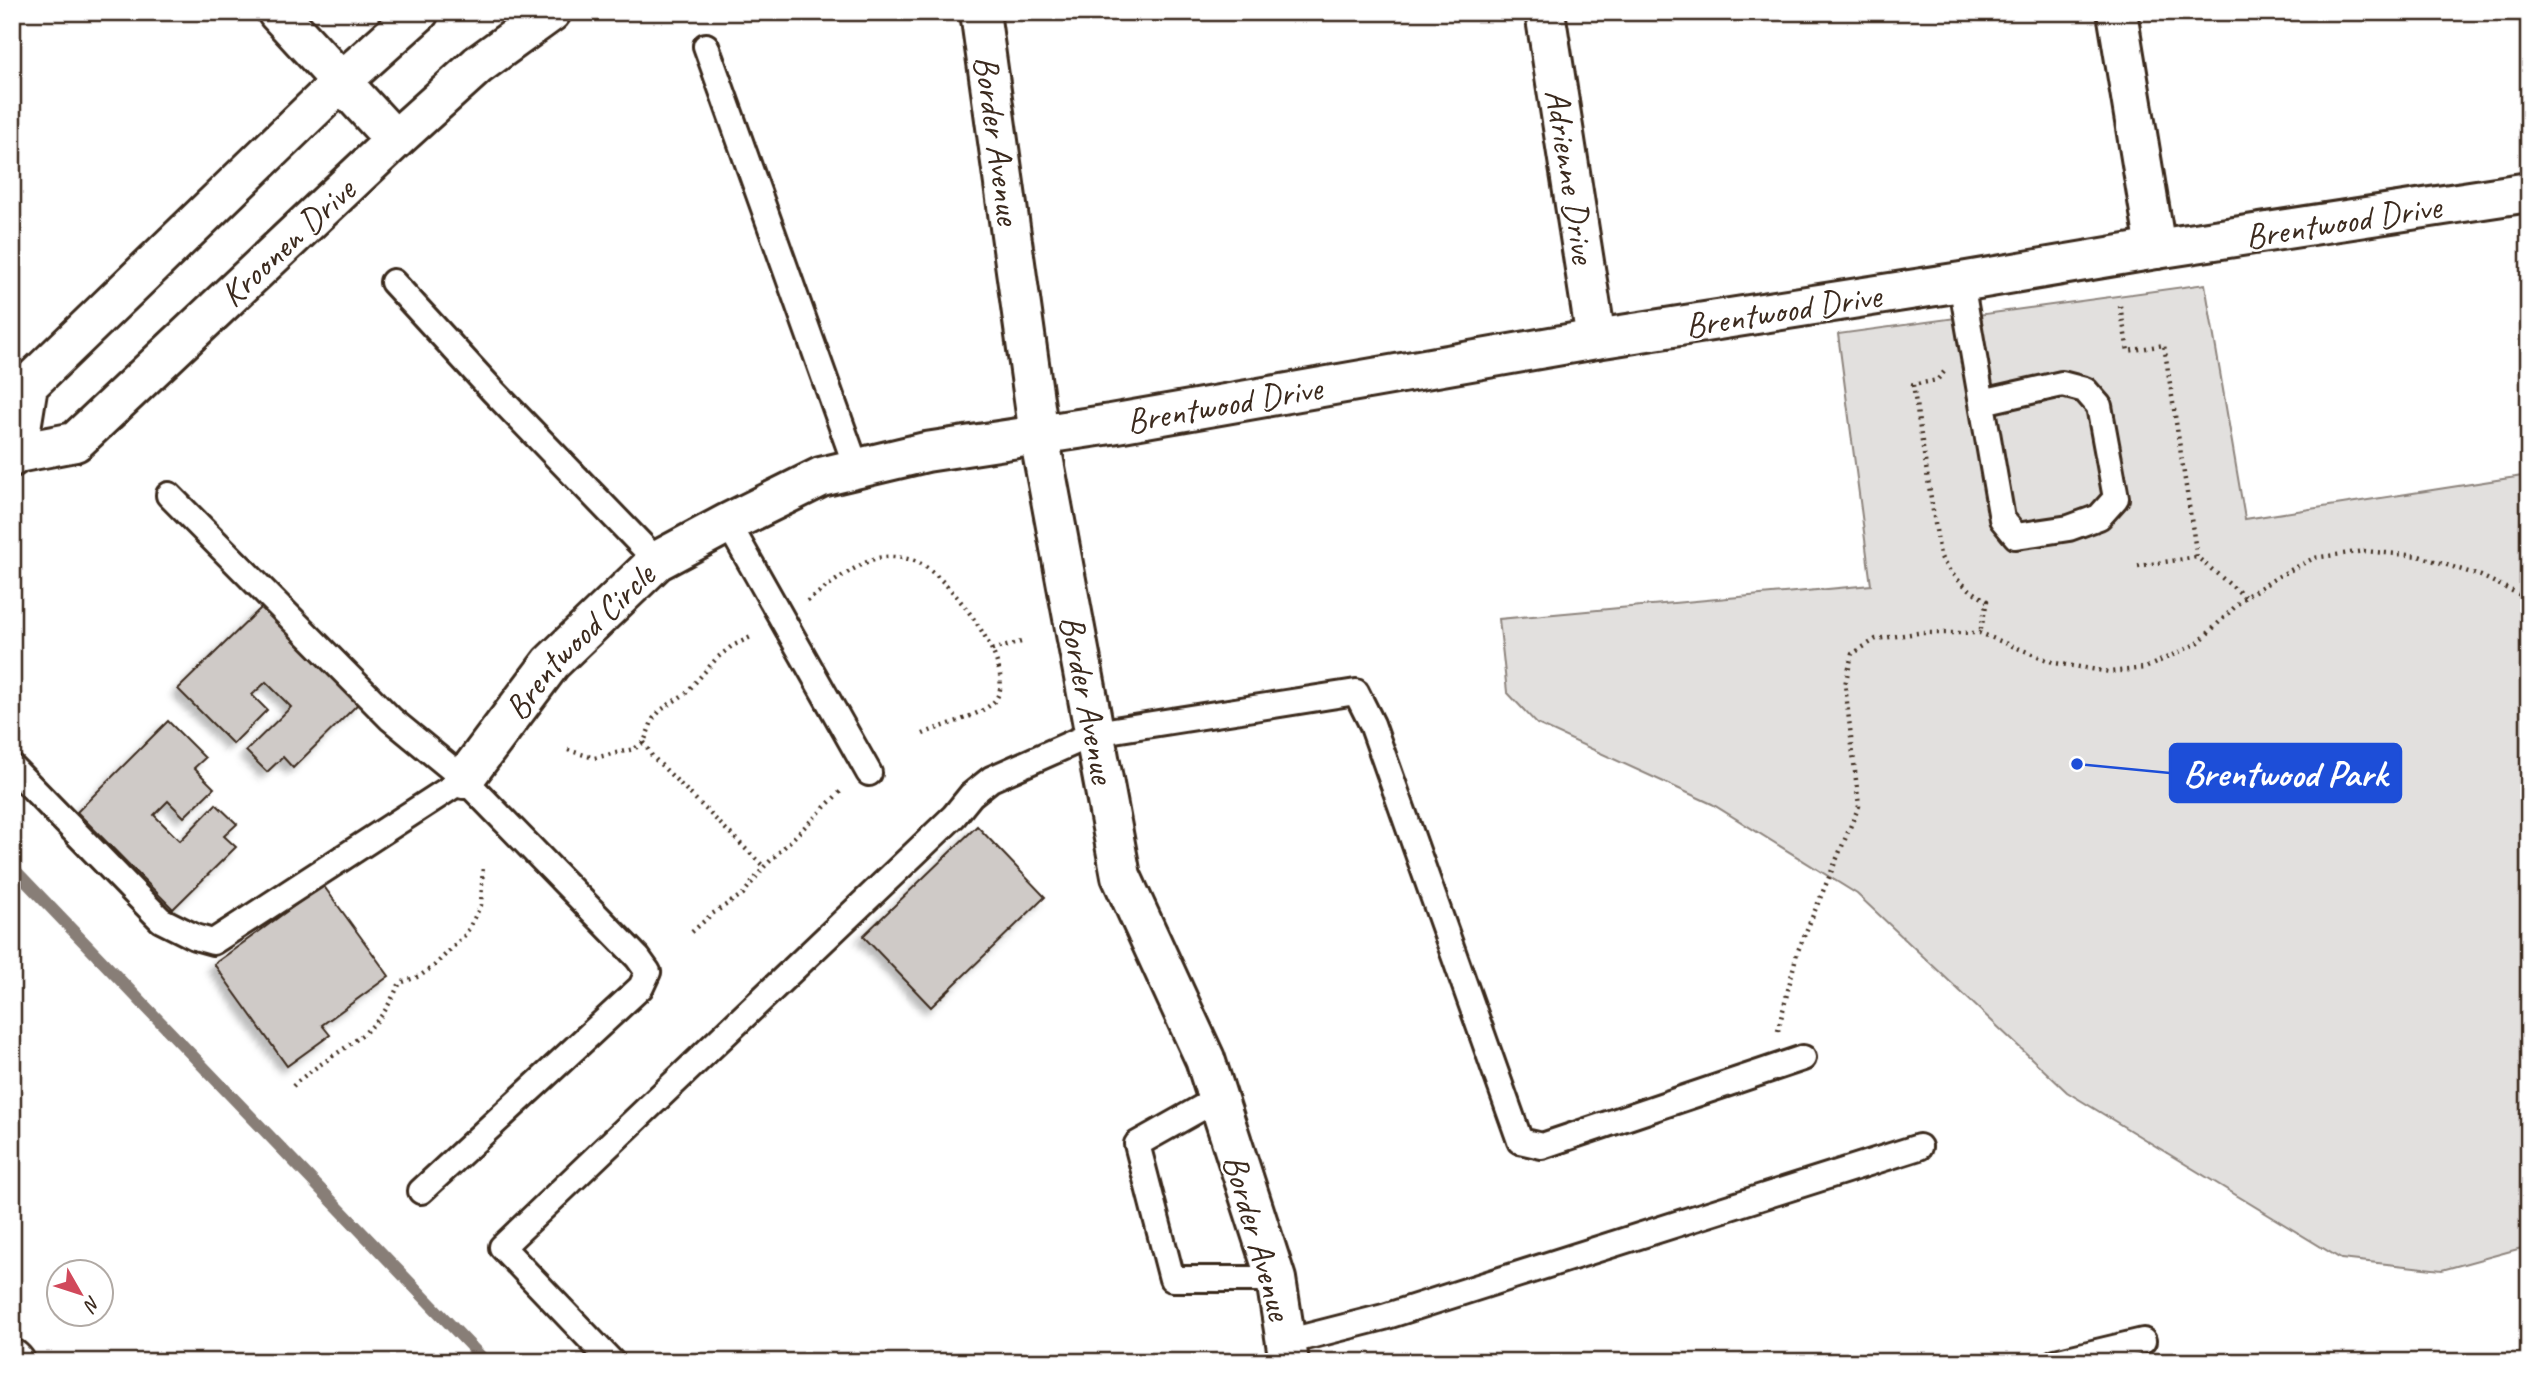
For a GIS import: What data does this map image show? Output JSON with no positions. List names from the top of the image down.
{
  "streets": {
    "street": [
      "Border Avenue",
      "Adrienne Drive",
      "Brentwood Drive",
      "Kroonen Drive",
      "Brentwood Circle"
    ]
  },
  "crossings": [
    ["Border Avenue", "Brentwood Drive"],
    ["Border Avenue", "Brentwood Circle"],
    ["Adrienne Drive", "Brentwood Drive"],
    ["Brentwood Drive", "Brentwood Circle"]
  ],
  "places": ["Brentwood Park"],
  "north": "bottom right"
}
